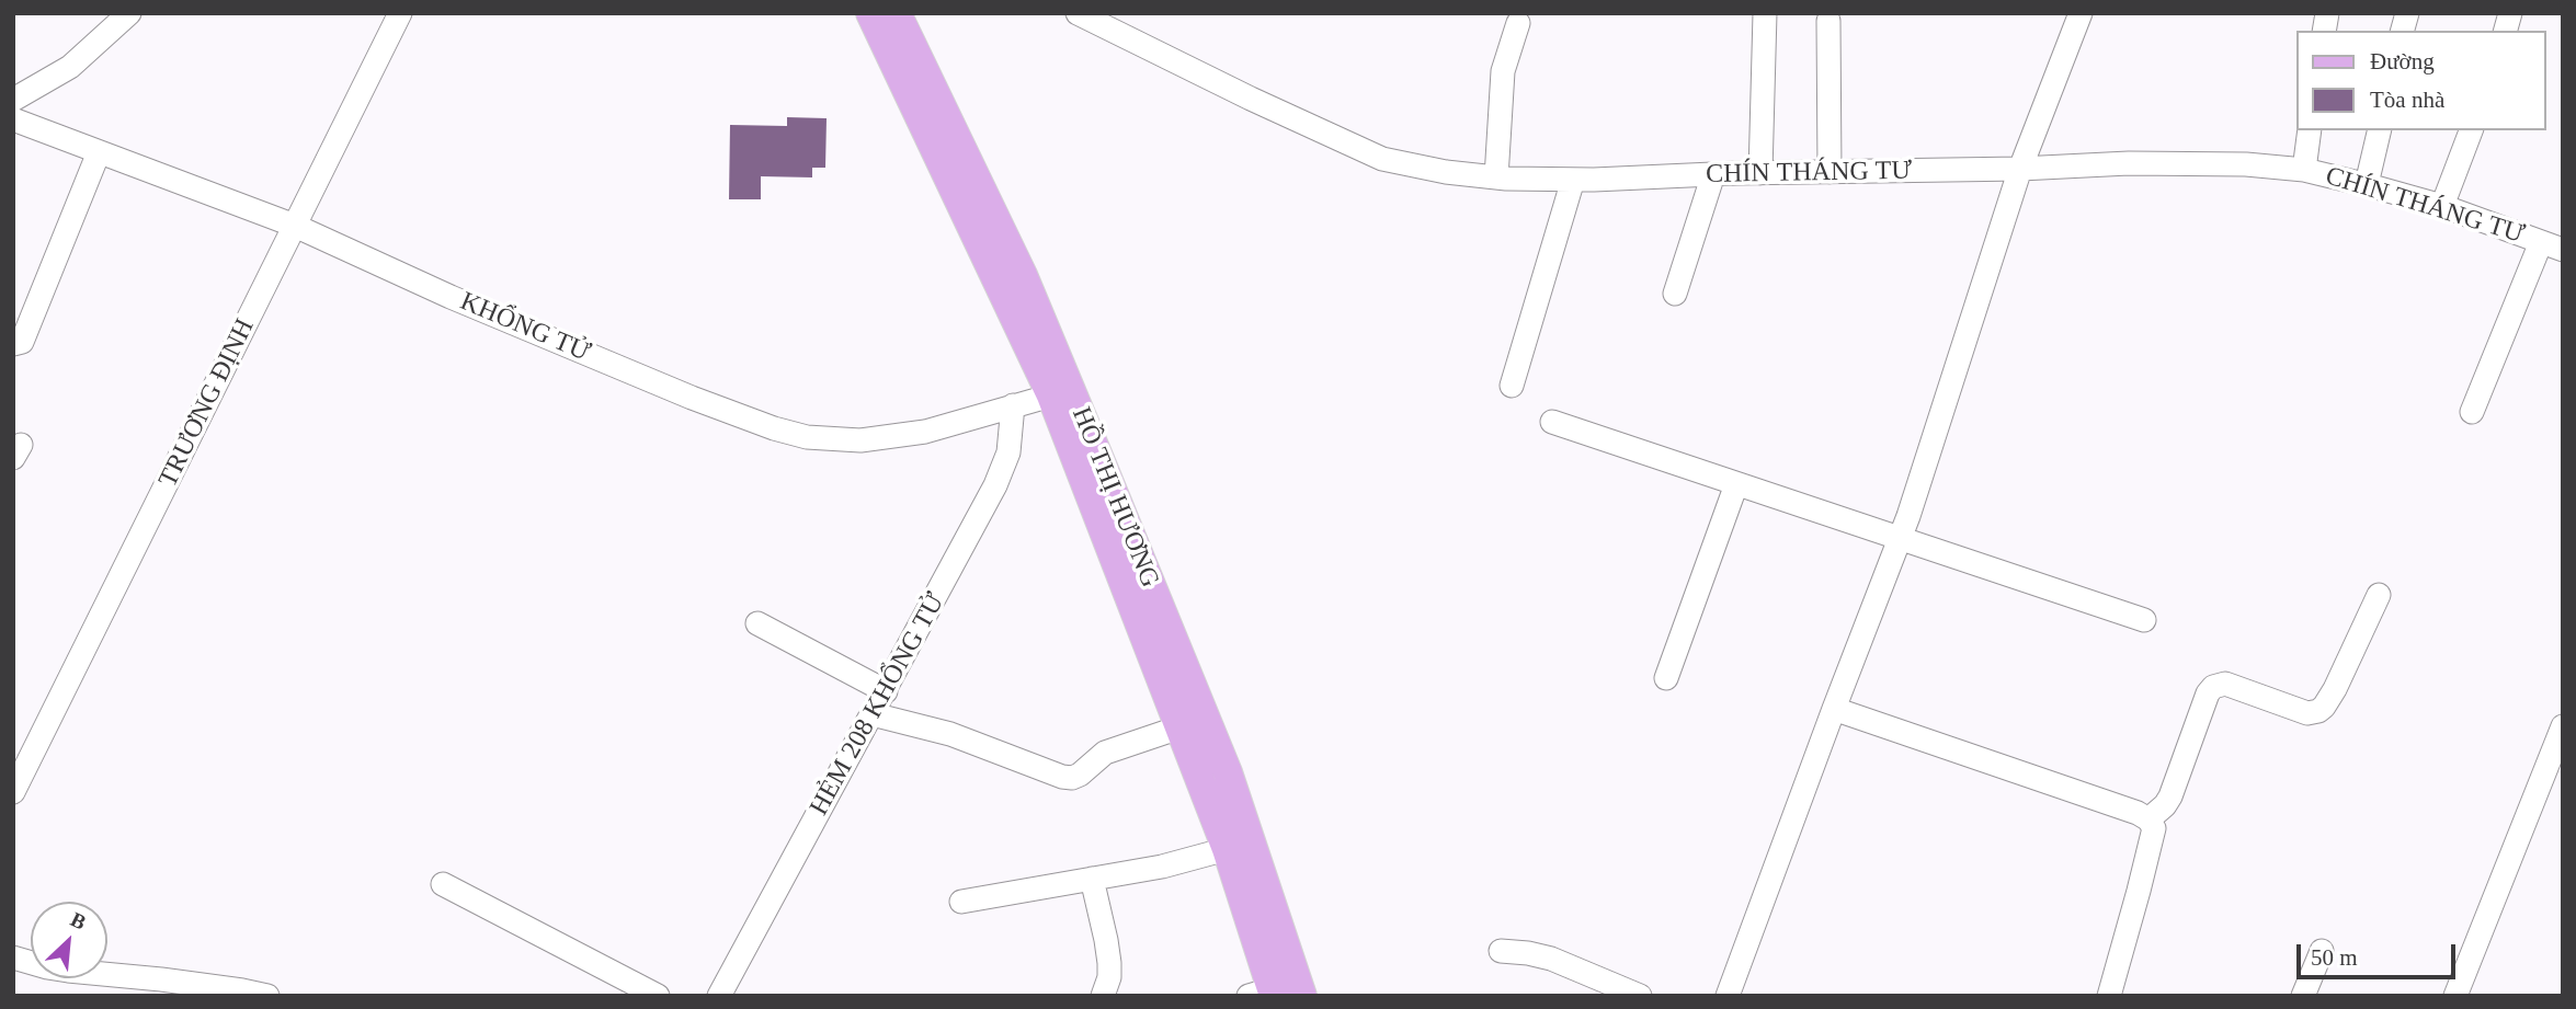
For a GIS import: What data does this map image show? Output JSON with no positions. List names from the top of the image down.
{
  "streets": {
    "main road": ["HỒ THỊ HƯƠNG"],
    "street": [
      "CHÍN THÁNG TƯ",
      "KHỔNG TỬ",
      "TRƯƠNG ĐỊNH",
      "HẺM 208 KHỔNG TỬ"
    ]
  },
  "crossings": [
    ["KHỔNG TỬ", "TRƯƠNG ĐỊNH"],
    ["KHỔNG TỬ", "HỒ THỊ HƯƠNG"],
    ["KHỔNG TỬ", "HẺM 208 KHỔNG TỬ"]
  ],
  "legend": ["Đường", "Tòa nhà"],
  "scale_bar": "50 m",
  "north": "top right"
}
